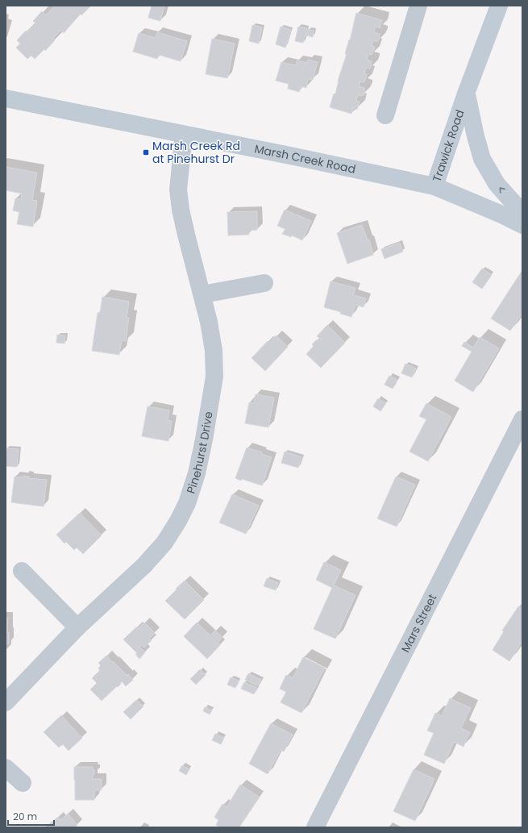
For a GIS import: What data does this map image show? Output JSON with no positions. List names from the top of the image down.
{
  "streets": {
    "street": [
      "Trawick Road",
      "Marsh Creek Road",
      "Pinehurst Drive",
      "Mars Street"
    ]
  },
  "crossings": [
    ["Trawick Road", "Marsh Creek Road"],
    ["Marsh Creek Road", "Pinehurst Drive"]
  ],
  "places": {
    "transit": ["Marsh Creek Rd at Pinehurst Dr"]
  },
  "scale_bar": "20 m"
}
